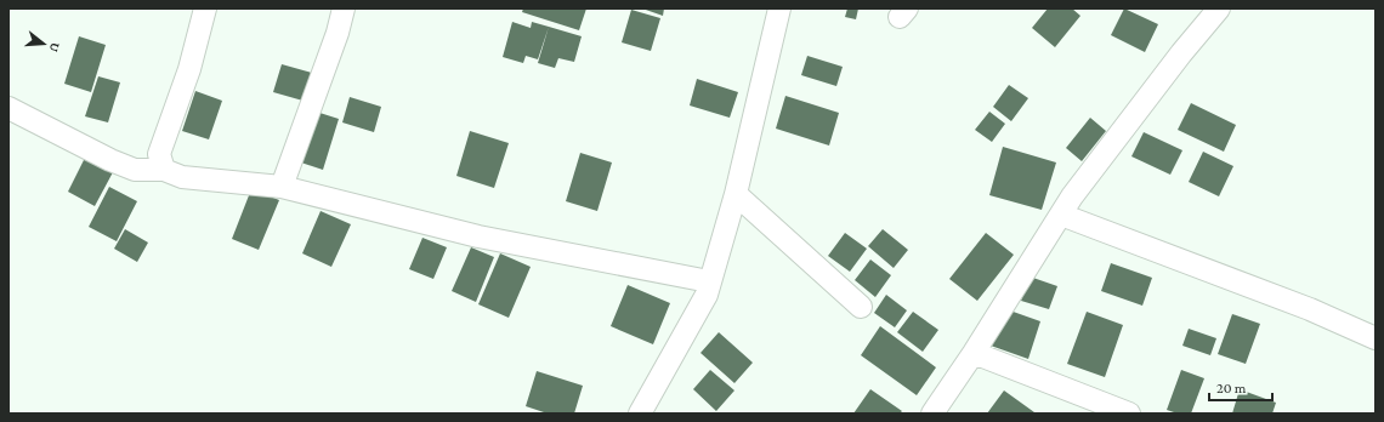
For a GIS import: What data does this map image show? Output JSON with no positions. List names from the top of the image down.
{
  "scale_bar": "20 m",
  "north": "right"
}
